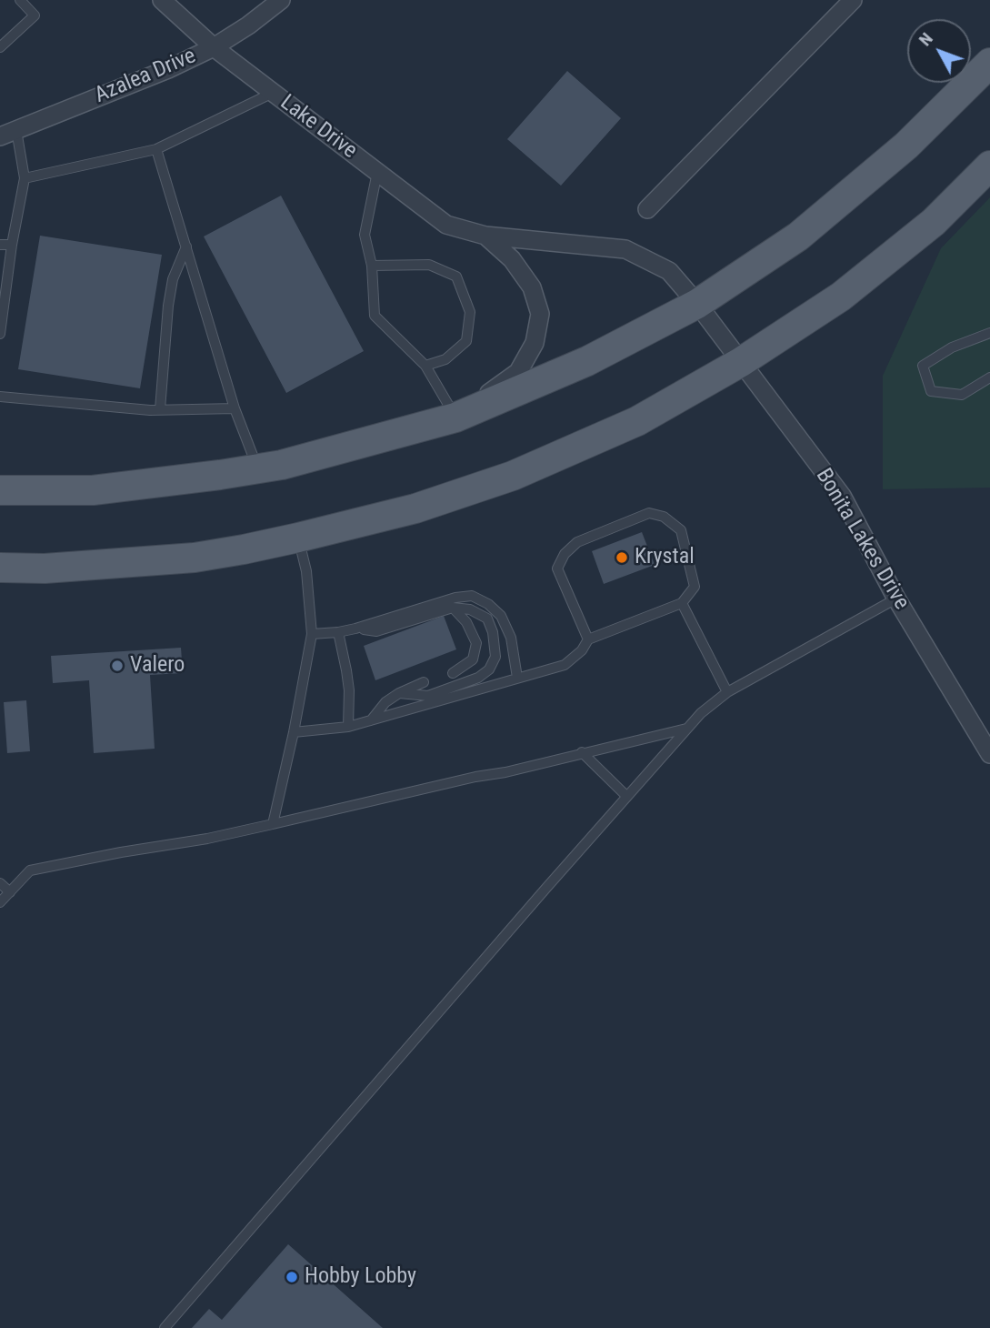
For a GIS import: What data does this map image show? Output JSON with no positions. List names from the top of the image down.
{
  "streets": {
    "street": ["Azalea Drive", "Lake Drive", "Bonita Lakes Drive"]
  },
  "crossings": [
    ["Azalea Drive", "Lake Drive"],
    ["Lake Drive", "Bonita Lakes Drive"]
  ],
  "places": ["Krystal", "Valero", "Hobby Lobby"],
  "north": "top left"
}
